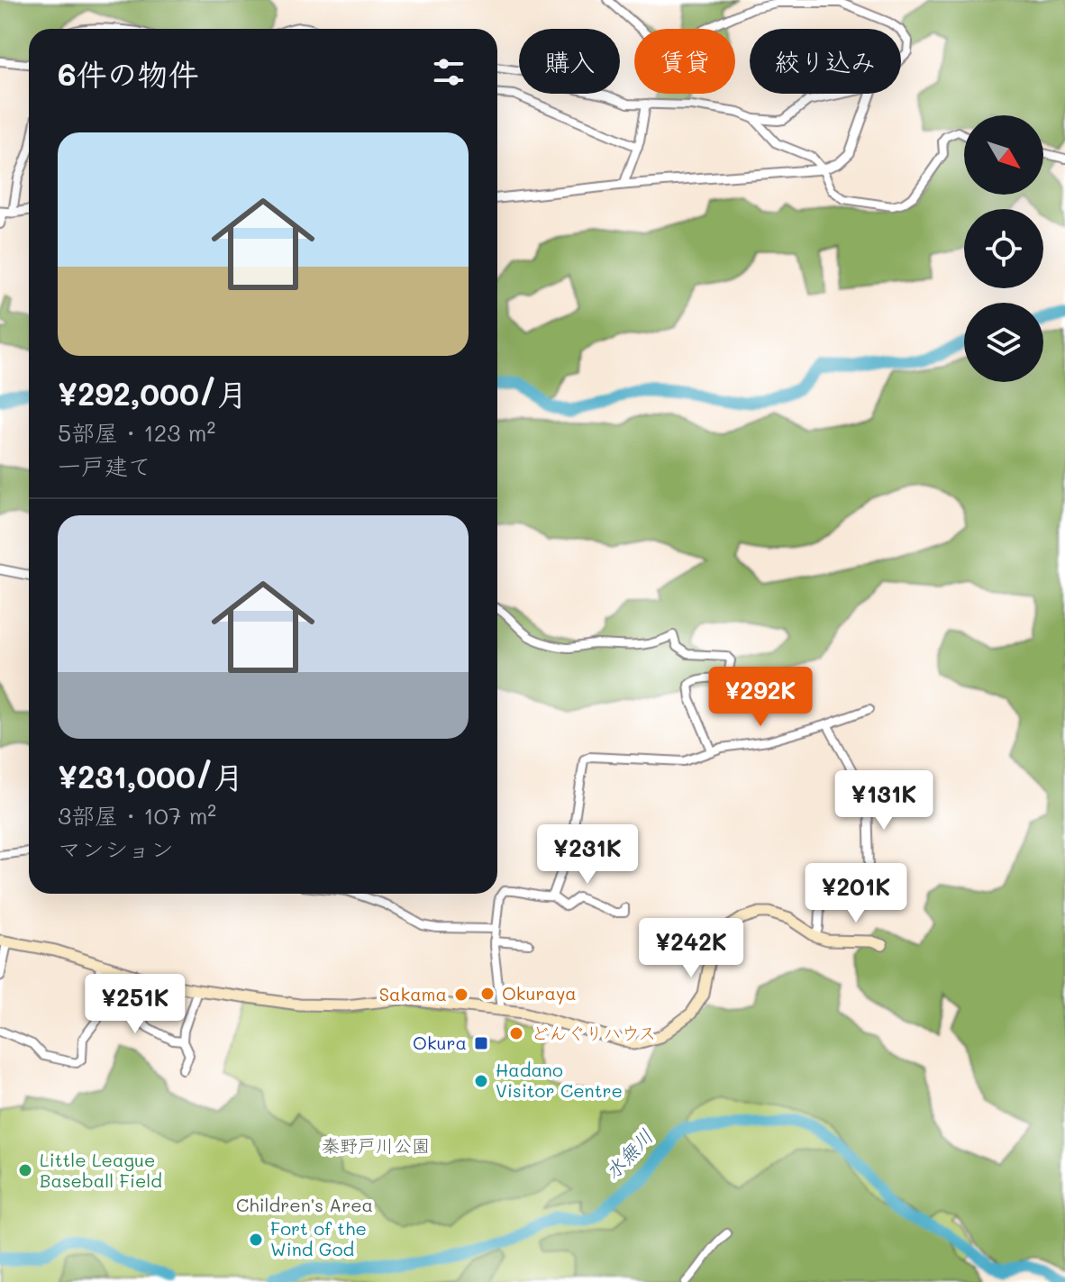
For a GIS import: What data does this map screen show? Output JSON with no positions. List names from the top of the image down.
{
  "water": ["水無川"],
  "parks": ["秦野戸川公園", "Children's Area"],
  "places": {
    "other": [
      "Okuraya",
      "Sakama",
      "どんぐりハウス",
      "Hadano Visitor Centre",
      "Little League Baseball Field",
      "Fort of the Wind God"
    ],
    "transit": ["Okura"]
  },
  "north": "bottom right",
  "page": {
    "chip": ["購入", "賃貸", "絞り込み"],
    "heading": "6件の物件",
    "list": [
      {
        "name": "¥292,000/月",
        "note": "5部屋 · 123 m² · 一戸建て"
      },
      {
        "name": "¥231,000/月",
        "note": "3部屋 · 107 m² · マンション"
      }
    ],
    "price": [
      "¥292K",
      "¥131K",
      "¥231K",
      "¥201K",
      "¥242K",
      "¥251K"
    ]
  }
}
